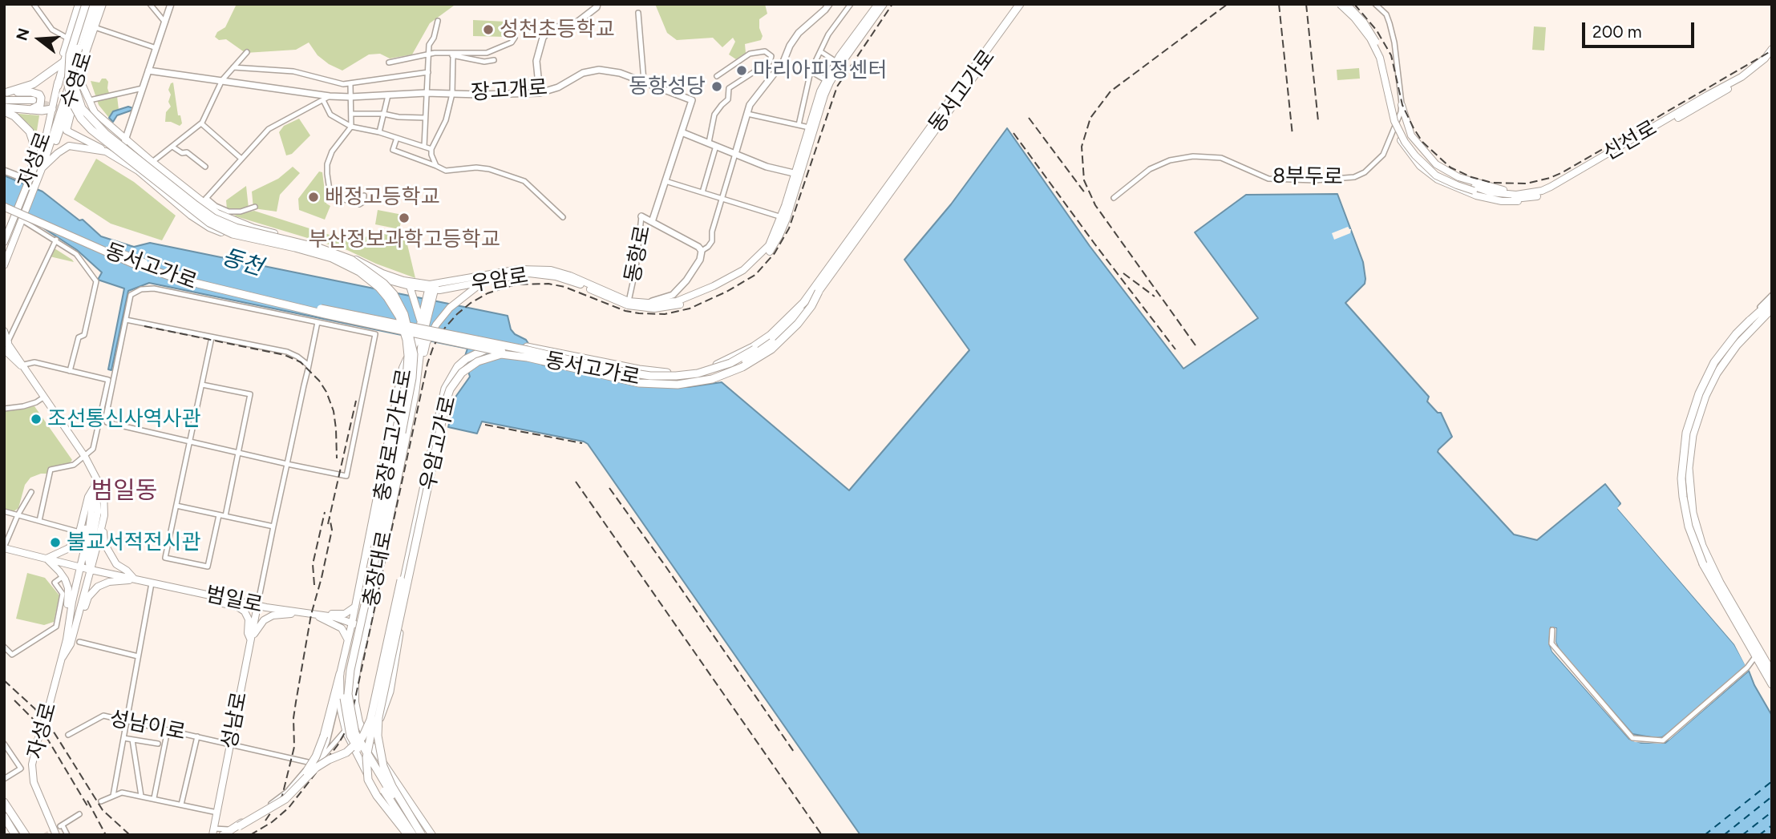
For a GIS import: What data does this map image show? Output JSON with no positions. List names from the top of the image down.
{
  "streets": {
    "main road": [
      "수영로",
      "동서고가로",
      "신선로",
      "자성로",
      "우암로",
      "충장로고가도로",
      "우암고가로",
      "충장대로",
      "범일로",
      "성남로"
    ],
    "street": [
      "장고개로",
      "8부두로",
      "동항로",
      "성남이로"
    ]
  },
  "crossings": [
    ["수영로", "자성로"],
    ["수영로", "우암로"],
    ["수영로", "충장로고가도로"],
    ["장고개로", "동항로"],
    ["동서고가로", "우암고가로"],
    ["자성로", "우암로"],
    ["자성로", "범일로"],
    ["동항로", "우암로"],
    ["우암로", "충장대로"],
    ["충장로고가도로", "우암고가로"],
    ["우암고가로", "충장대로"],
    ["범일로", "성남로"],
    ["성남로", "성남이로"]
  ],
  "districts": ["범일동"],
  "water": ["동천"],
  "places": [
    "성천초등학교",
    "마리아피정센터",
    "동항성당",
    "배정고등학교",
    "부산정보과학고등학교",
    "조선통신사역사관",
    "불교서적전시관"
  ],
  "scale_bar": "200 m",
  "north": "left"
}
